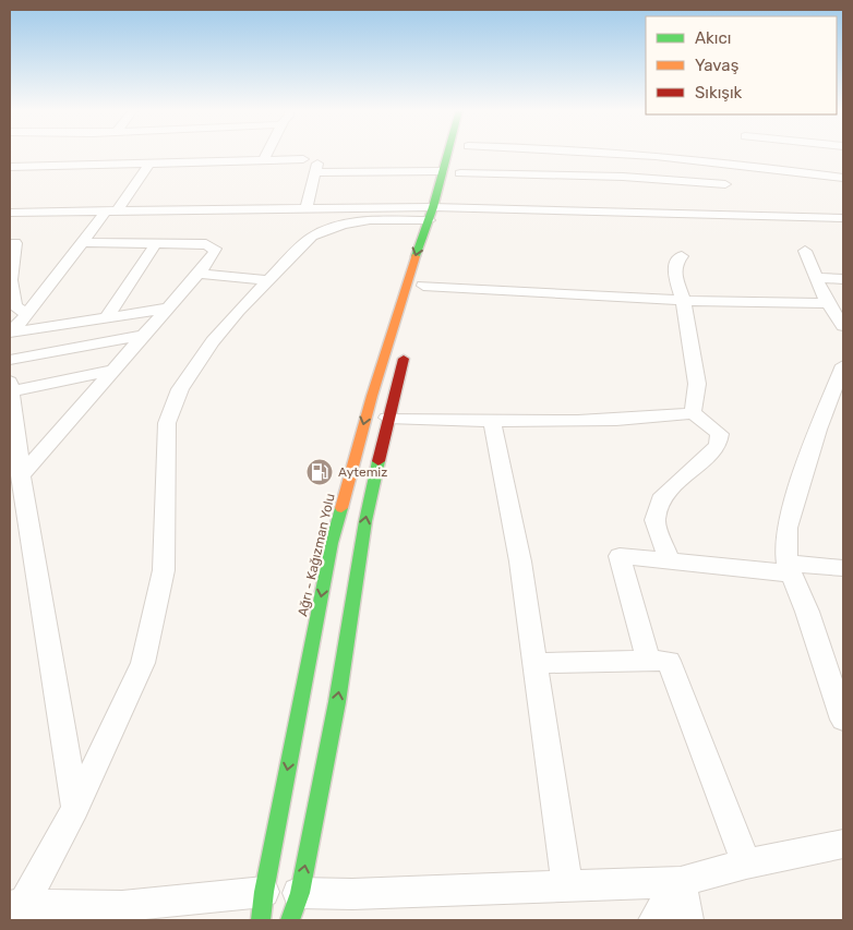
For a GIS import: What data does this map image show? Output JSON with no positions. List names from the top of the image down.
{
  "streets": {
    "main road": ["Ağrı - Kağızman Yolu"]
  },
  "places": {
    "fuel station": ["Aytemiz"]
  },
  "legend": ["Akıcı", "Yavaş", "Sıkışık"]
}
